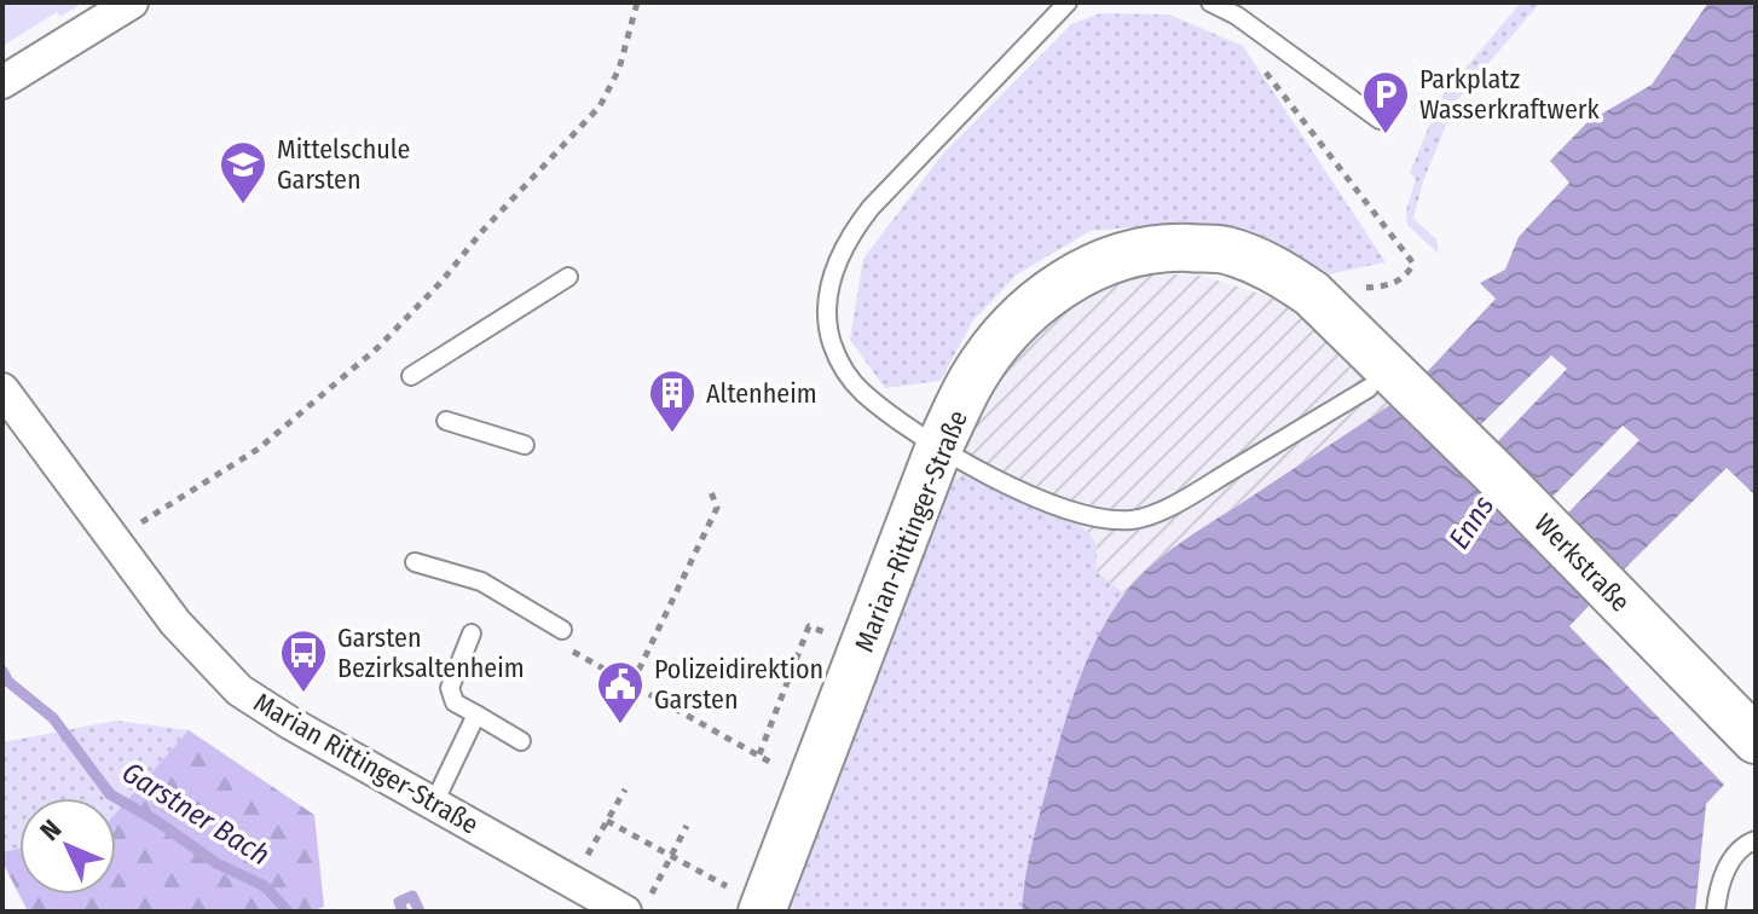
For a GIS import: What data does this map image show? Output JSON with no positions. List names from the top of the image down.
{
  "streets": {
    "street": ["Marian-Rittinger-Straße", "Werkstraße", "Marian Rittinger-Straße"]
  },
  "crossings": [
    ["Marian-Rittinger-Straße", "Werkstraße"]
  ],
  "water": ["Enns", "Garstner Bach"],
  "places": {
    "parking": ["Parkplatz Wasserkraftwerk"],
    "school or university": ["Mittelschule Garsten"],
    "building": ["Altenheim"],
    "bus stop": ["Garsten Bezirksaltenheim"],
    "public building": ["Polizeidirektion Garsten"]
  },
  "north": "top left"
}
